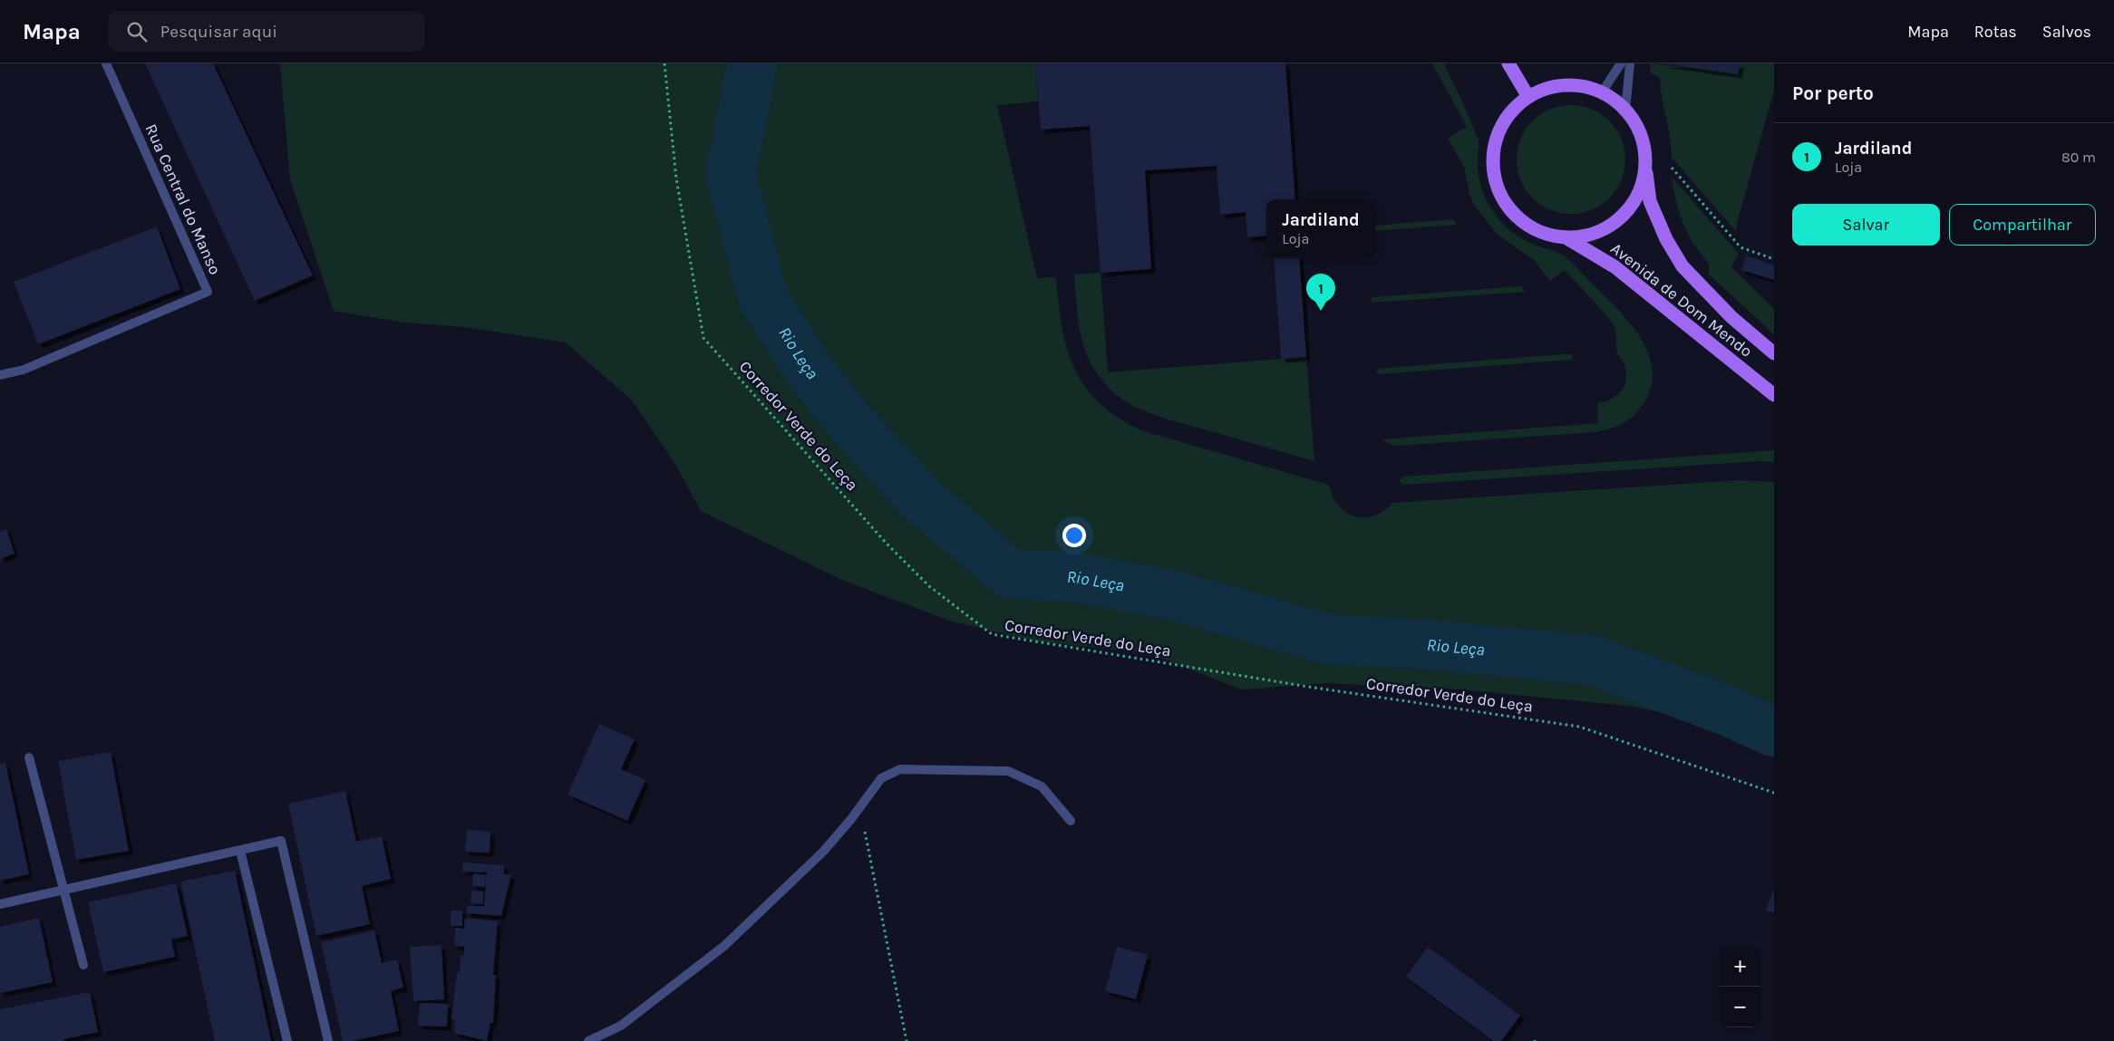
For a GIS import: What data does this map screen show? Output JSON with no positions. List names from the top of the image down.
{
  "streets": {
    "main road": ["Avenida de Dom Mendo"],
    "street": ["Rua Central do Manso"],
    "path": ["Corredor Verde do Leça"]
  },
  "water": ["Rio Leça"],
  "page": {
    "header": "Mapa",
    "search": "Pesquisar aqui",
    "nav": ["Mapa", "Rotas", "Salvos"],
    "heading": "Por perto",
    "list": [
      {
        "mark": "1",
        "name": "Jardiland",
        "note": "Loja",
        "value": "80 m"
      }
    ],
    "buttons": ["Salvar", "Compartilhar"],
    "popup": ["Jardiland", "Loja"],
    "pins": "1",
    "map_buttons": ["+", "−"]
  }
}
